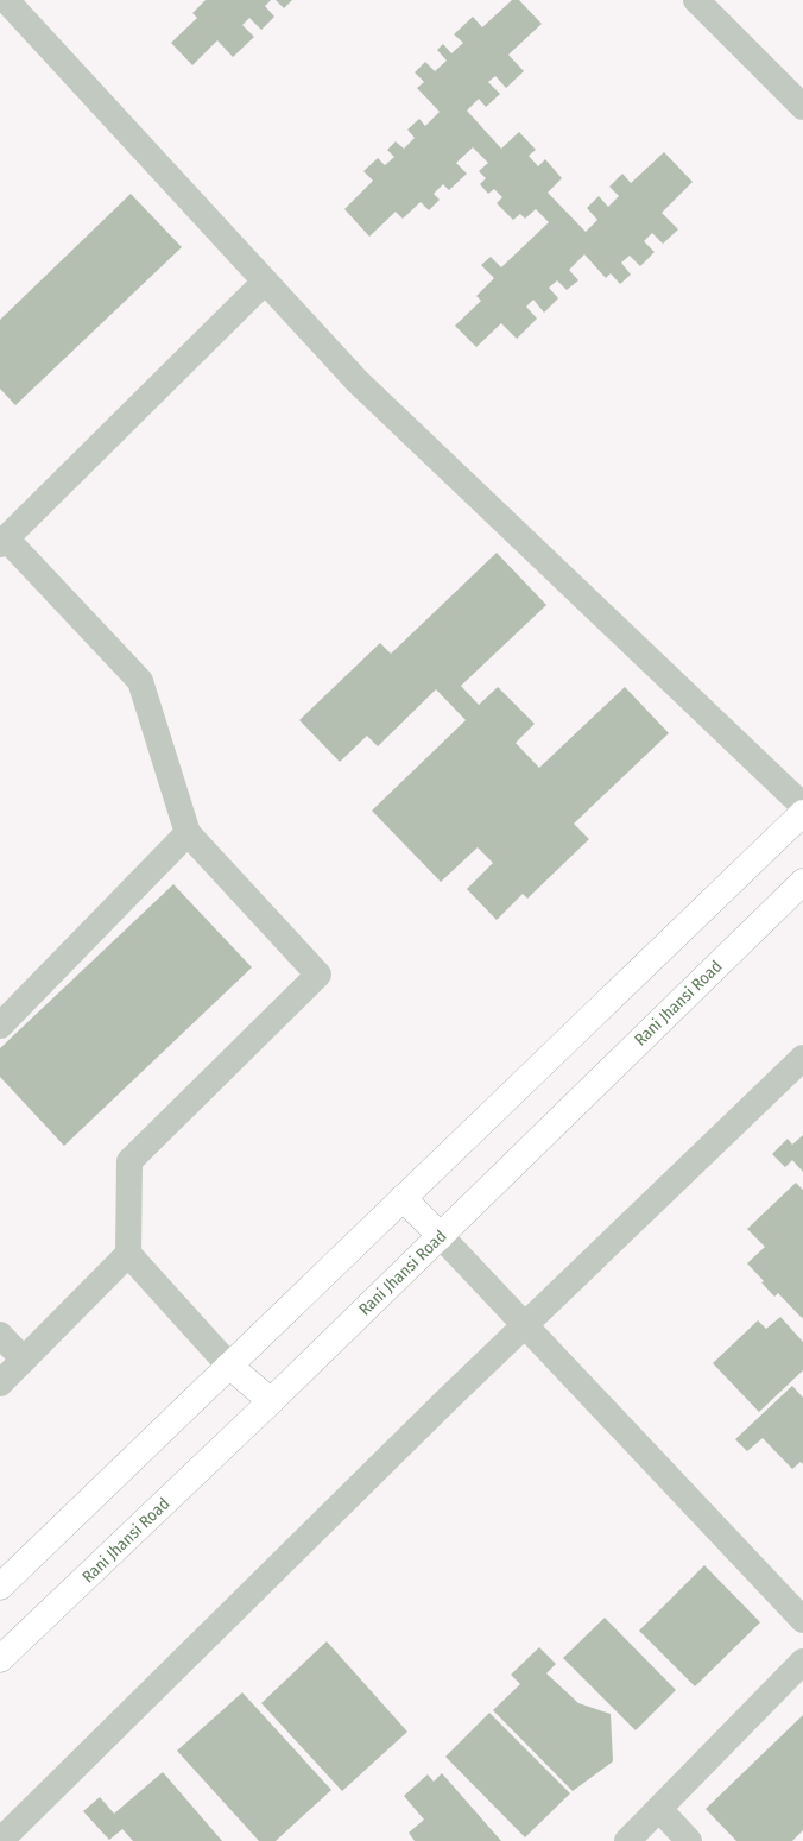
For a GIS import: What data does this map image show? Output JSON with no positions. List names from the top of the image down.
{
  "streets": {
    "highway": ["Rani Jhansi Road"]
  }
}
